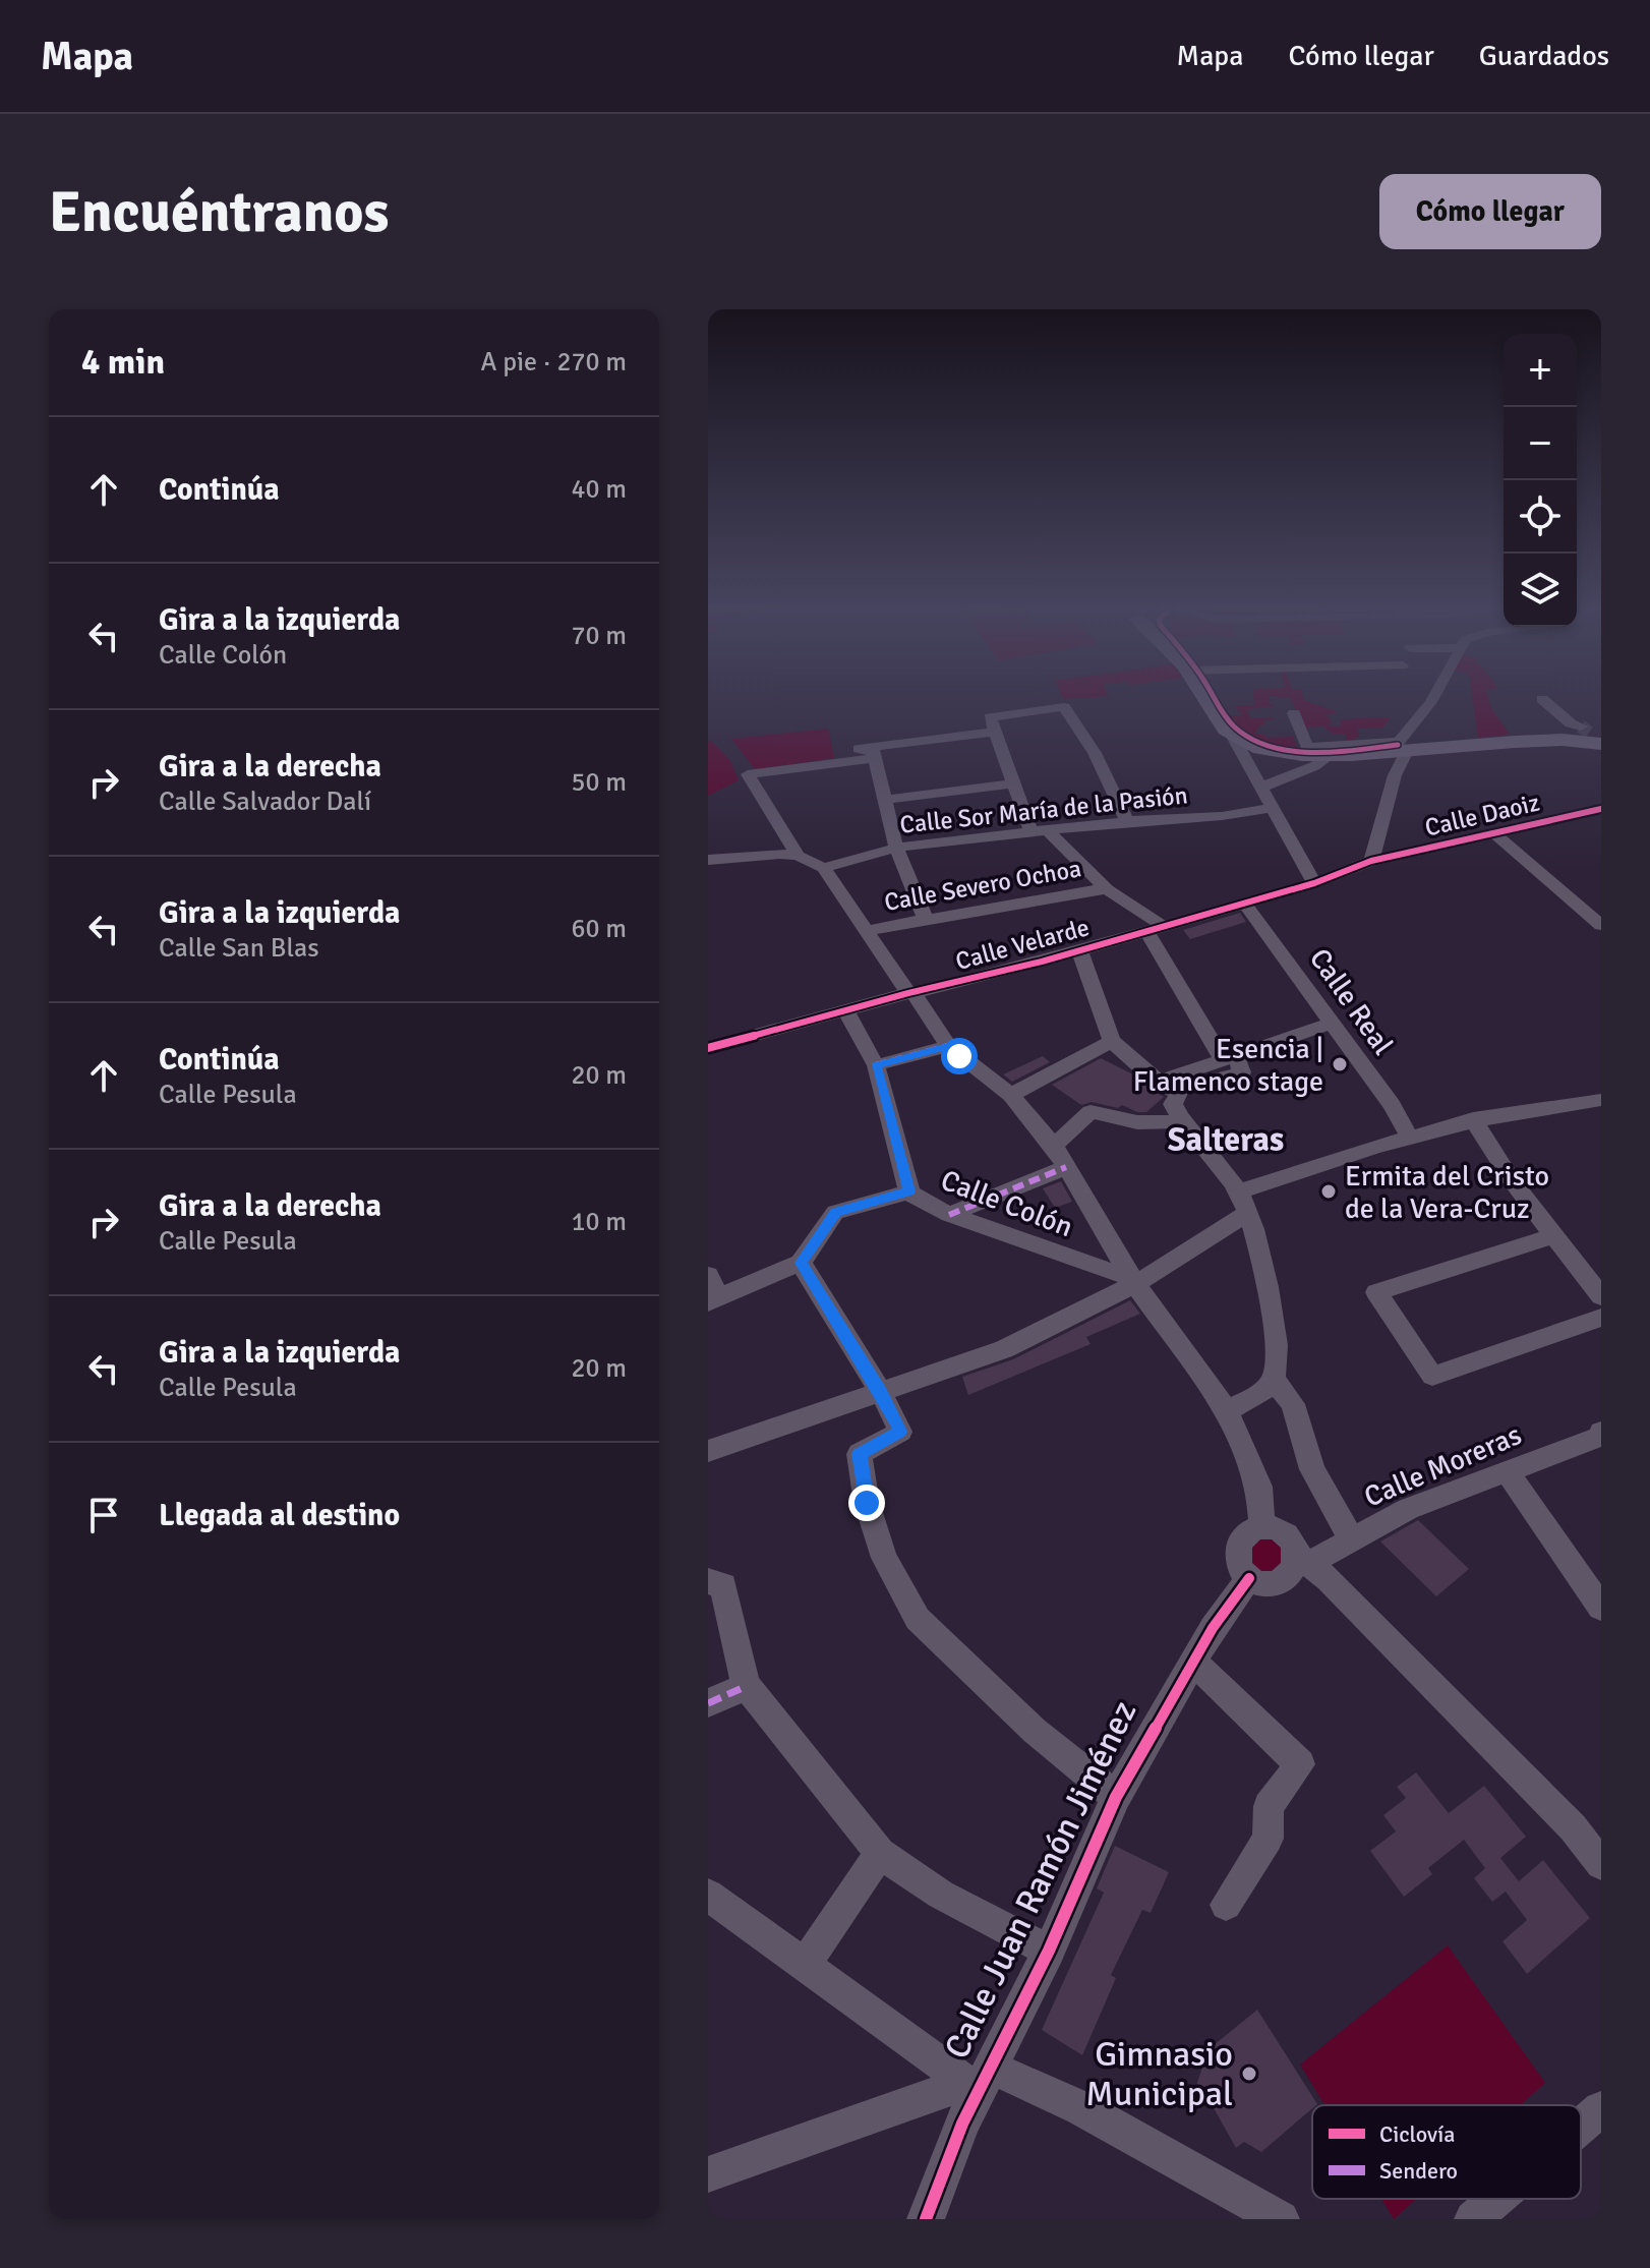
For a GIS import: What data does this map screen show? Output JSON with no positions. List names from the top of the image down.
{
  "streets": {
    "street": [
      "Calle Sor María de la Pasión",
      "Calle Daoiz",
      "Calle Severo Ochoa",
      "Calle Velarde",
      "Calle Real",
      "Calle Colón",
      "Calle Moreras",
      "Calle Juan Ramón Jiménez"
    ]
  },
  "crossings": [
    ["Calle Daoiz", "Calle Velarde"],
    ["Calle Daoiz", "Calle Real"],
    ["Calle Velarde", "Calle Real"],
    ["Calle Velarde", "Calle Colón"],
    ["Calle Moreras", "Calle Juan Ramón Jiménez"]
  ],
  "districts": ["Salteras"],
  "places": ["Esencia | Flamenco stage", "Ermita del Cristo de la Vera-Cruz", "Gimnasio Municipal"],
  "legend": ["Ciclovía", "Sendero"],
  "page": {
    "header": "Mapa",
    "nav": ["Mapa", "Cómo llegar", "Guardados"],
    "buttons": "Cómo llegar",
    "title": "Encuéntranos",
    "heading": ["4 min", "A pie · 270 m"],
    "map_buttons": ["+", "−"],
    "list": [
      ["Continúa", "40 m"],
      ["Gira a la izquierda", "Calle Colón", "70 m"],
      ["Gira a la derecha", "Calle Salvador Dalí", "50 m"],
      ["Gira a la izquierda", "Calle San Blas", "60 m"],
      ["Continúa", "Calle Pesula", "20 m"],
      ["Gira a la derecha", "Calle Pesula", "10 m"],
      ["Gira a la izquierda", "Calle Pesula", "20 m"],
      "Llegada al destino"
    ]
  }
}
